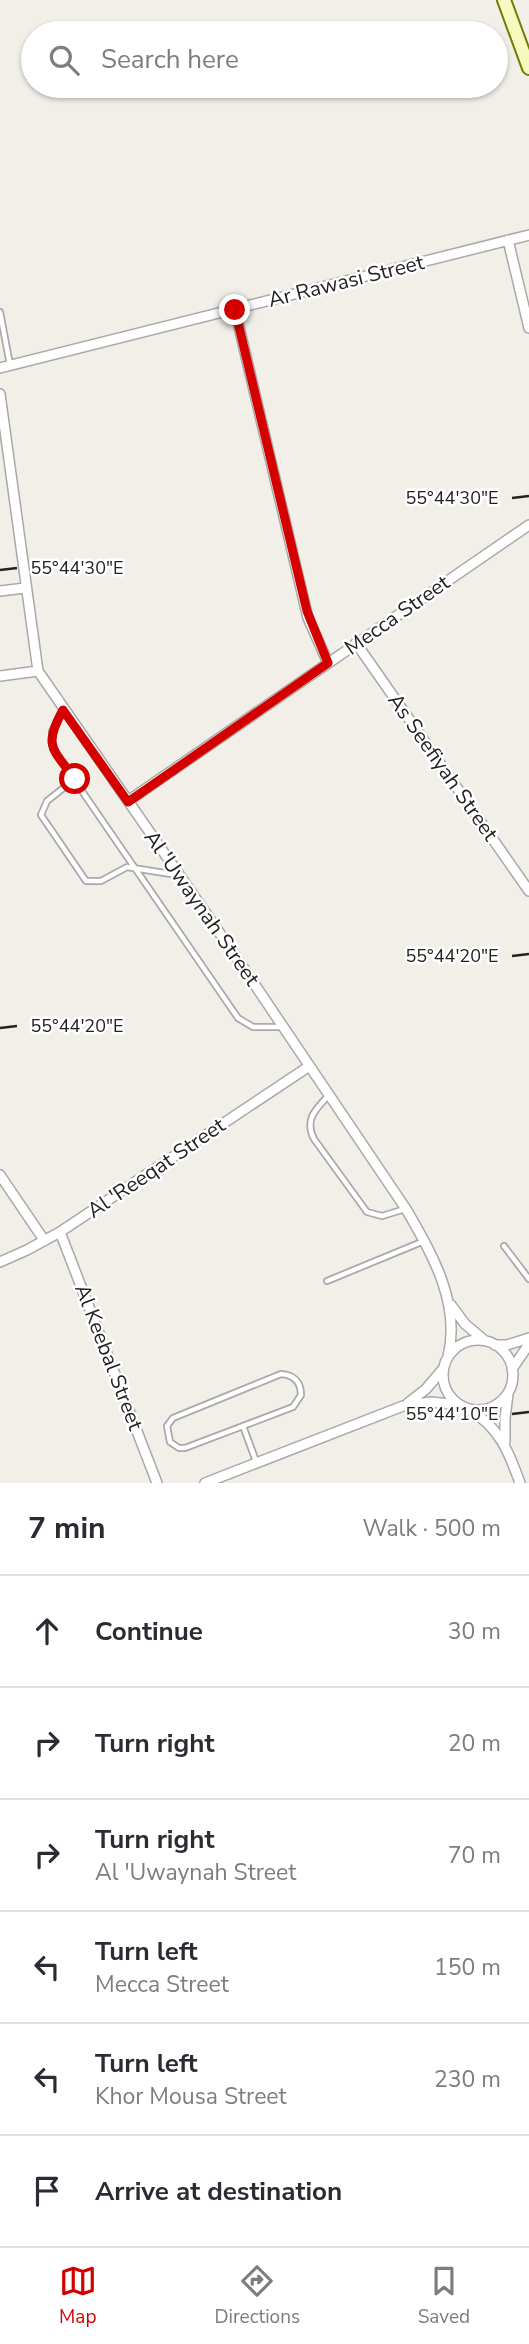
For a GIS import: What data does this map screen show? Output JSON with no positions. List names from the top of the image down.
{
  "streets": {
    "street": [
      "Ar Rawasi Street",
      "Mecca Street",
      "As Seefiyah Street",
      "Al 'Uwaynah Street",
      "Al 'Reeqat Street",
      "Al Keebal Street"
    ]
  },
  "crossings": [
    ["Mecca Street", "As Seefiyah Street"],
    ["Mecca Street", "Al 'Uwaynah Street"],
    ["Al 'Uwaynah Street", "Al 'Reeqat Street"],
    ["Al 'Reeqat Street", "Al Keebal Street"]
  ],
  "page": {
    "search": "Search here",
    "heading": ["7 min", "Walk · 500 m"],
    "list": [
      ["Continue", "30 m"],
      ["Turn right", "20 m"],
      ["Turn right", "Al 'Uwaynah Street", "70 m"],
      ["Turn left", "Mecca Street", "150 m"],
      ["Turn left", "Khor Mousa Street", "230 m"],
      "Arrive at destination"
    ],
    "nav": ["Map", "Directions", "Saved"]
  },
  "coordinates": ["55°44'30\"E", "55°44'20\"E", "55°44'10\"E"]
}
